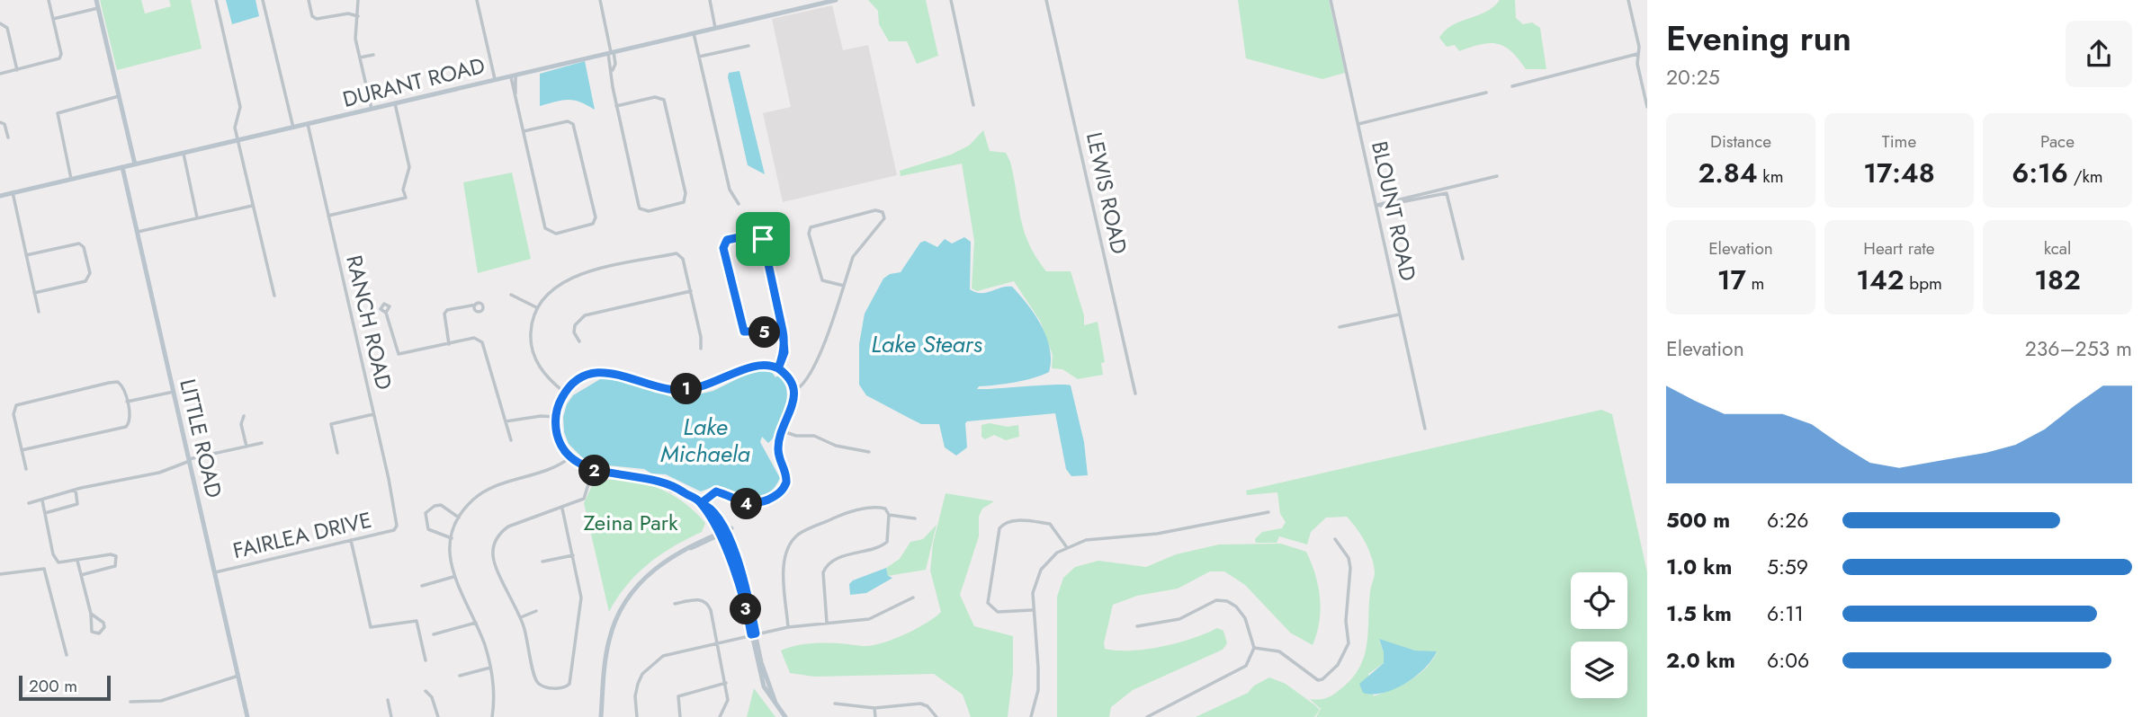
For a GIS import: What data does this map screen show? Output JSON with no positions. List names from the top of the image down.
{
  "streets": {
    "street": [
      "DURANT ROAD",
      "LEWIS ROAD",
      "BLOUNT ROAD",
      "RANCH ROAD",
      "LITTLE ROAD",
      "FAIRLEA DRIVE"
    ]
  },
  "crossings": [
    ["DURANT ROAD", "RANCH ROAD"],
    ["DURANT ROAD", "LITTLE ROAD"],
    ["RANCH ROAD", "FAIRLEA DRIVE"],
    ["LITTLE ROAD", "FAIRLEA DRIVE"]
  ],
  "water": ["Lake Stears", "Lake Michaela"],
  "parks": ["Zeina Park"],
  "scale_bar": "200 m",
  "page": {
    "heading": ["Evening run", "20:25"],
    "stats": [
      ["Distance", "2.84 km"],
      ["Time", "17:48"],
      ["Pace", "6:16 /km"],
      ["Elevation", "17 m"],
      ["Heart rate", "142 bpm"],
      ["kcal", "182"]
    ],
    "pins": [
      "5",
      "1",
      "2",
      "4",
      "3"
    ],
    "chart": ["Elevation", "236–253 m"],
    "list": [
      {
        "name": "500 m",
        "note": "6:26"
      },
      {
        "name": "1.0 km",
        "note": "5:59"
      },
      {
        "name": "1.5 km",
        "note": "6:11"
      },
      {
        "name": "2.0 km",
        "note": "6:06"
      }
    ],
    "scale": "200 m"
  }
}
